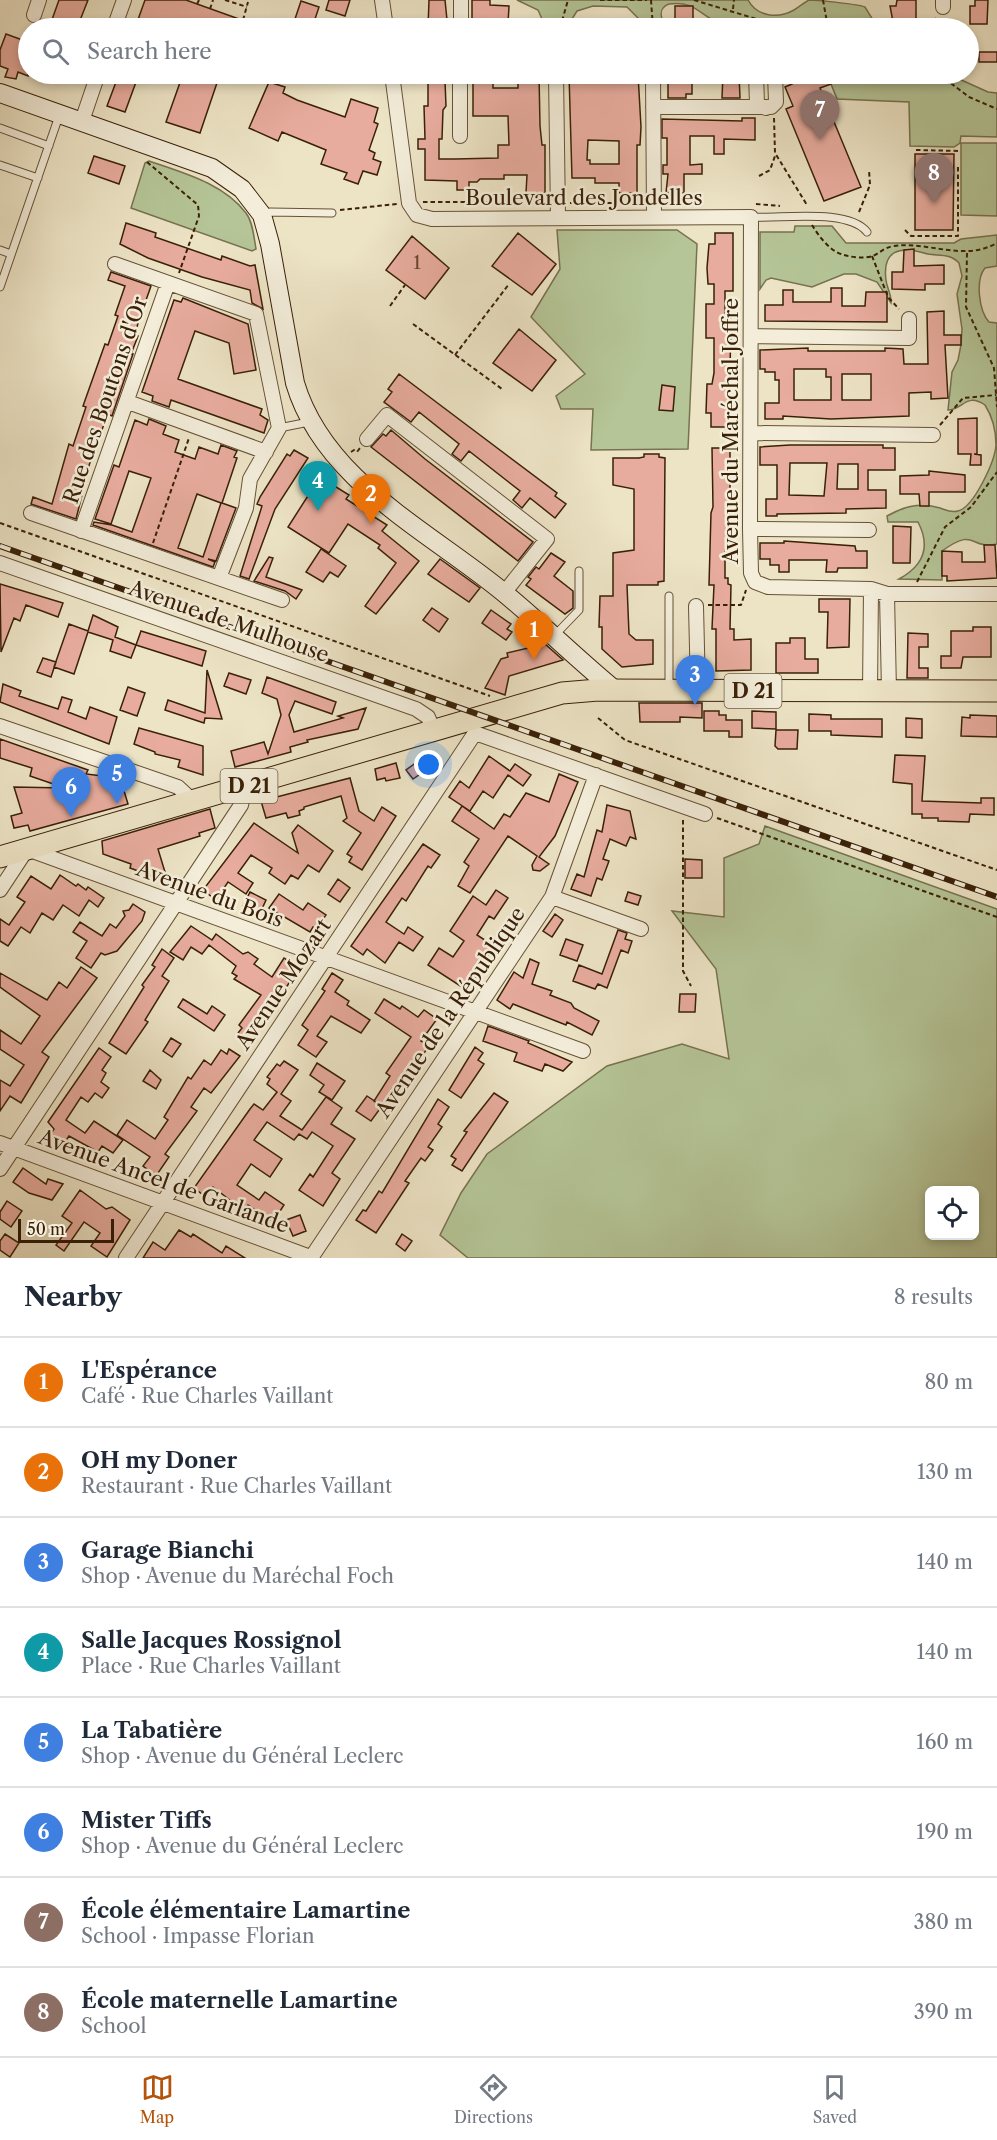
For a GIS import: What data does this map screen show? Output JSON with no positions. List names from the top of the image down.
{
  "streets": {
    "main road": ["D 21"],
    "street": [
      "Boulevard des Jondelles",
      "Rue des Boutons d'Or",
      "Avenue du Maréchal Joffre",
      "Avenue de Mulhouse",
      "Avenue du Bois",
      "Avenue Mozart",
      "Avenue de la République",
      "Avenue Ancel de Garlande"
    ]
  },
  "crossings": [
    ["Boulevard des Jondelles", "Avenue du Maréchal Joffre"],
    ["Avenue de Mulhouse", "D 21"],
    ["D 21", "Avenue du Bois"],
    ["D 21", "Avenue Mozart"],
    ["Avenue du Bois", "Avenue Mozart"],
    ["Avenue du Bois", "Avenue de la République"],
    ["Avenue Mozart", "Avenue Ancel de Garlande"],
    ["Avenue de la République", "Avenue Ancel de Garlande"]
  ],
  "house_numbers": ["1"],
  "scale_bar": "50 m",
  "page": {
    "search": "Search here",
    "pins": [
      "7",
      "8",
      "4",
      "2",
      "1",
      "3",
      "5",
      "6"
    ],
    "scale": "50 m",
    "heading": ["Nearby", "8 results"],
    "list": [
      {
        "mark": "1",
        "name": "L'Espérance",
        "note": "Café · Rue Charles Vaillant",
        "value": "80 m"
      },
      {
        "mark": "2",
        "name": "OH my Doner",
        "note": "Restaurant · Rue Charles Vaillant",
        "value": "130 m"
      },
      {
        "mark": "3",
        "name": "Garage Bianchi",
        "note": "Shop · Avenue du Maréchal Foch",
        "value": "140 m"
      },
      {
        "mark": "4",
        "name": "Salle Jacques Rossignol",
        "note": "Place · Rue Charles Vaillant",
        "value": "140 m"
      },
      {
        "mark": "5",
        "name": "La Tabatière",
        "note": "Shop · Avenue du Général Leclerc",
        "value": "160 m"
      },
      {
        "mark": "6",
        "name": "Mister Tiffs",
        "note": "Shop · Avenue du Général Leclerc",
        "value": "190 m"
      },
      {
        "mark": "7",
        "name": "École élémentaire Lamartine",
        "note": "School · Impasse Florian",
        "value": "380 m"
      },
      {
        "mark": "8",
        "name": "École maternelle Lamartine",
        "note": "School",
        "value": "390 m"
      }
    ],
    "nav": ["Map", "Directions", "Saved"]
  }
}
